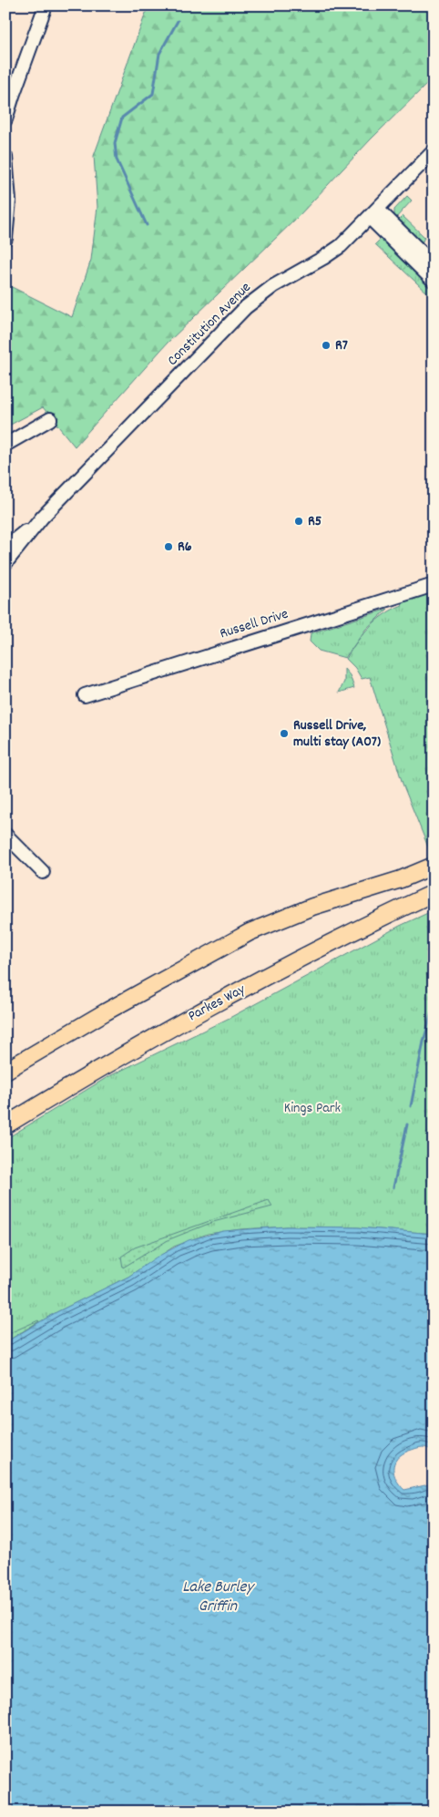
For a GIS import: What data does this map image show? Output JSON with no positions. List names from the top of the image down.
{
  "streets": {
    "main road": ["Parkes Way"],
    "street": ["Constitution Avenue", "Russell Drive"]
  },
  "water": ["Lake Burley Griffin"],
  "parks": ["Kings Park"],
  "places": [
    "R7",
    "R5",
    "R6",
    "Russell Drive, multi stay (A07)"
  ]
}
